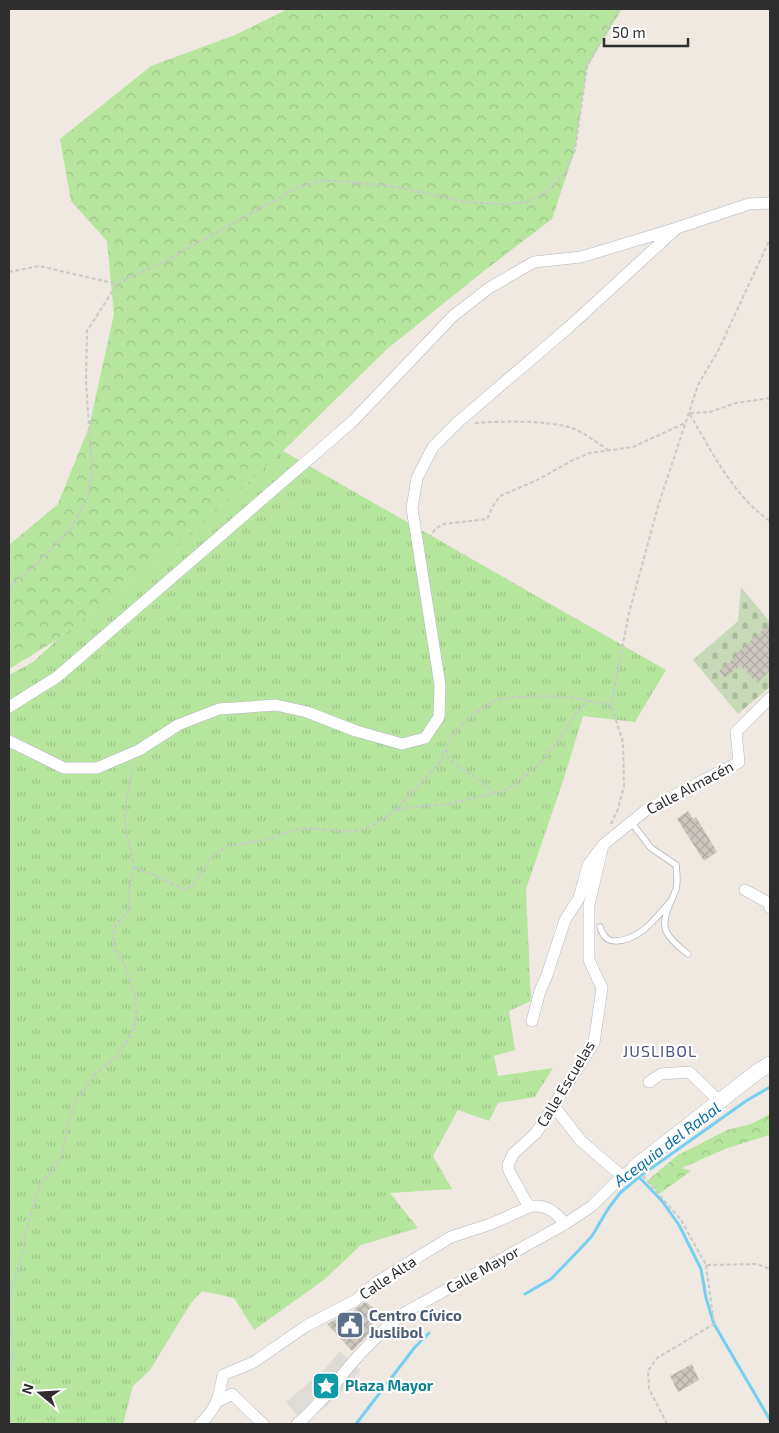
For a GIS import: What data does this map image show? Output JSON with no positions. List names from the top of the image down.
{
  "streets": {
    "street": [
      "Calle Almacén",
      "Calle Escuelas",
      "Calle Mayor",
      "Calle Alta"
    ]
  },
  "crossings": [
    ["Calle Almacén", "Calle Escuelas"],
    ["Calle Escuelas", "Calle Alta"]
  ],
  "districts": ["JUSLIBOL"],
  "water": ["Acequia del Rabal"],
  "places": {
    "public building": ["Centro Cívico Juslibol"],
    "place": ["Plaza Mayor"]
  },
  "scale_bar": "50 m",
  "north": "left"
}
